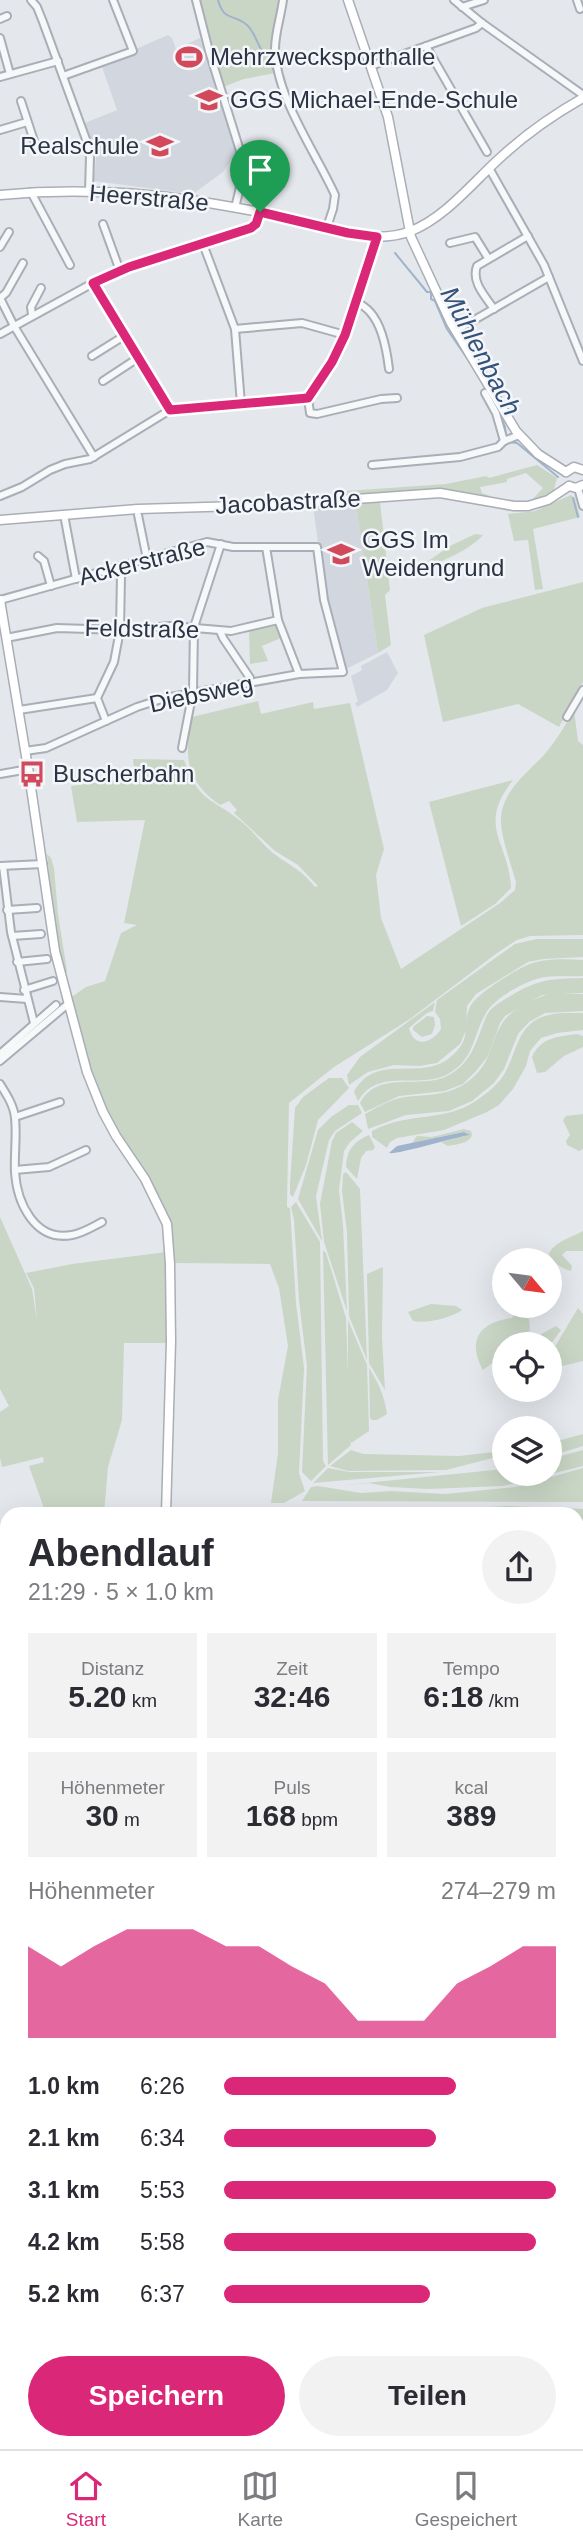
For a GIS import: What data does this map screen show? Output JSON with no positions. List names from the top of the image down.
{
  "streets": {
    "main road": ["Heerstraße", "Jacobastraße"],
    "street": ["Ackerstraße", "Feldstraße", "Diebsweg"]
  },
  "crossings": [
    ["Ackerstraße", "Diebsweg"]
  ],
  "water": ["Mühlenbach"],
  "places": {
    "sports": ["Mehrzwecksporthalle"],
    "school or university": ["GGS Michael-Ende-Schule", "Realschule", "GGS Im Weidengrund"],
    "bus stop": ["Buscherbahn"]
  },
  "north": "bottom right",
  "page": {
    "heading": ["Abendlauf", "21:29 · 5 × 1.0 km"],
    "stats": [
      ["Distanz", "5.20 km"],
      ["Zeit", "32:46"],
      ["Tempo", "6:18 /km"],
      ["Höhenmeter", "30 m"],
      ["Puls", "168 bpm"],
      ["kcal", "389"]
    ],
    "chart": ["Höhenmeter", "274–279 m"],
    "list": [
      {
        "name": "1.0 km",
        "note": "6:26"
      },
      {
        "name": "2.1 km",
        "note": "6:34"
      },
      {
        "name": "3.1 km",
        "note": "5:53"
      },
      {
        "name": "4.2 km",
        "note": "5:58"
      },
      {
        "name": "5.2 km",
        "note": "6:37"
      }
    ],
    "buttons": ["Speichern", "Teilen"],
    "tabs": ["Start", "Karte", "Gespeichert"]
  }
}
